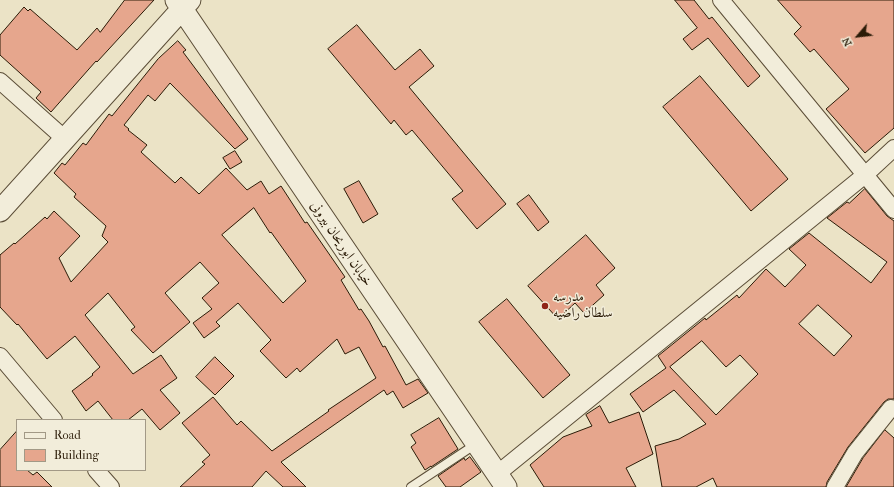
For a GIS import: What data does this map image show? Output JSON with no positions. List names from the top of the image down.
{
  "streets": {
    "street": ["خیابان ابوریحان بیرونی"]
  },
  "places": ["مدرسه سلطان راضیه"],
  "legend": ["Road", "Building"],
  "north": "bottom left"
}
